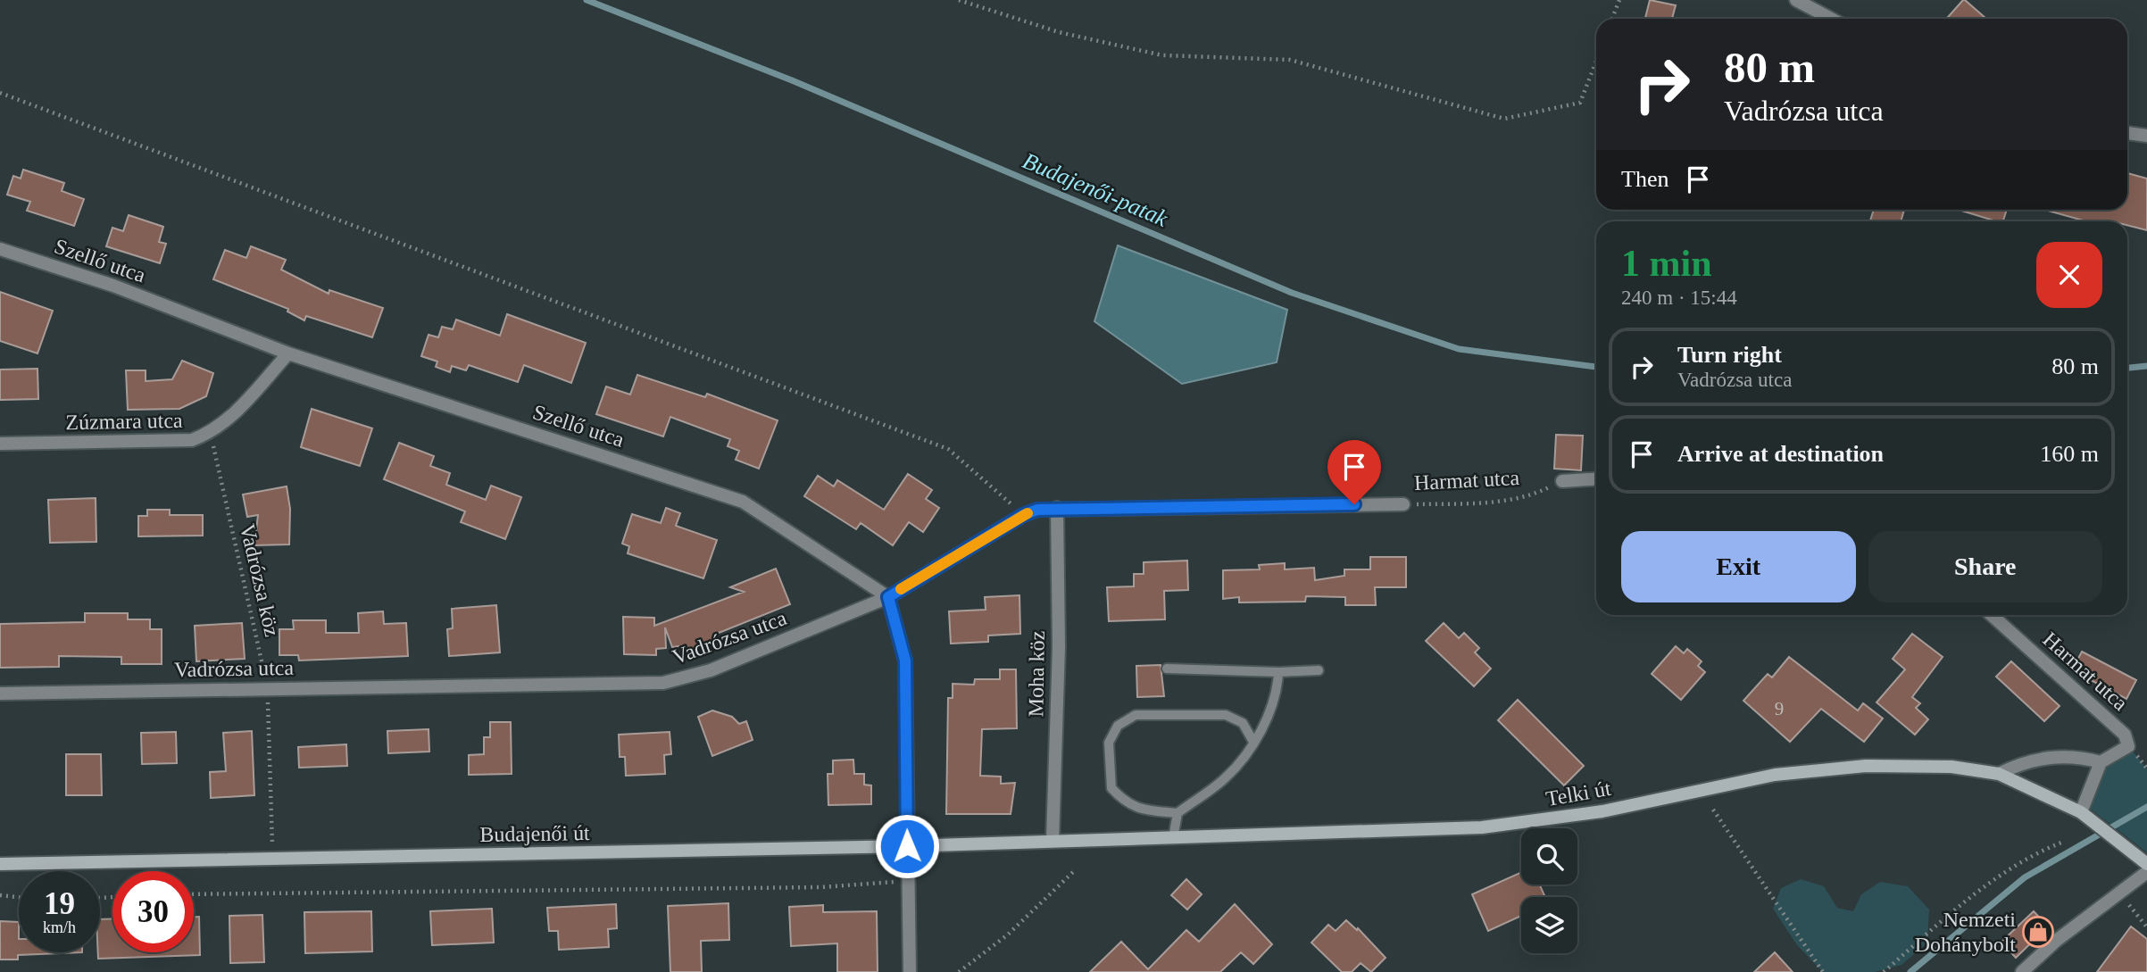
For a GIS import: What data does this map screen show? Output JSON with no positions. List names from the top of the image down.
{
  "streets": {
    "main road": ["Telki út", "Budajenői út"],
    "street": [
      "Szellő utca",
      "Zúzmara utca",
      "Harmat utca",
      "Vadrózsa utca",
      "Moha köz"
    ],
    "path": ["Vadrózsa köz"]
  },
  "crossings": [
    ["Szellő utca", "Zúzmara utca"],
    ["Szellő utca", "Vadrózsa utca"],
    ["Zúzmara utca", "Vadrózsa köz"],
    ["Harmat utca", "Vadrózsa utca"],
    ["Vadrózsa köz", "Vadrózsa utca"],
    ["Vadrózsa utca", "Moha köz"],
    ["Moha köz", "Budajenői út"],
    ["Telki út", "Budajenői út"]
  ],
  "water": ["Budajenői-patak"],
  "places": {
    "shop": ["Nemzeti Dohánybolt"]
  },
  "house_numbers": ["9"],
  "page": {
    "turn": ["80 m", "Vadrózsa utca"],
    "then": "Then",
    "heading": ["1 min", "240 m · 15:44"],
    "list": [
      {
        "name": "Turn right",
        "note": "Vadrózsa utca",
        "value": "80 m"
      },
      {
        "name": "Arrive at destination",
        "value": "160 m"
      }
    ],
    "buttons": ["Exit", "Share"],
    "speed": "19 km/h",
    "limit": "30"
  }
}
